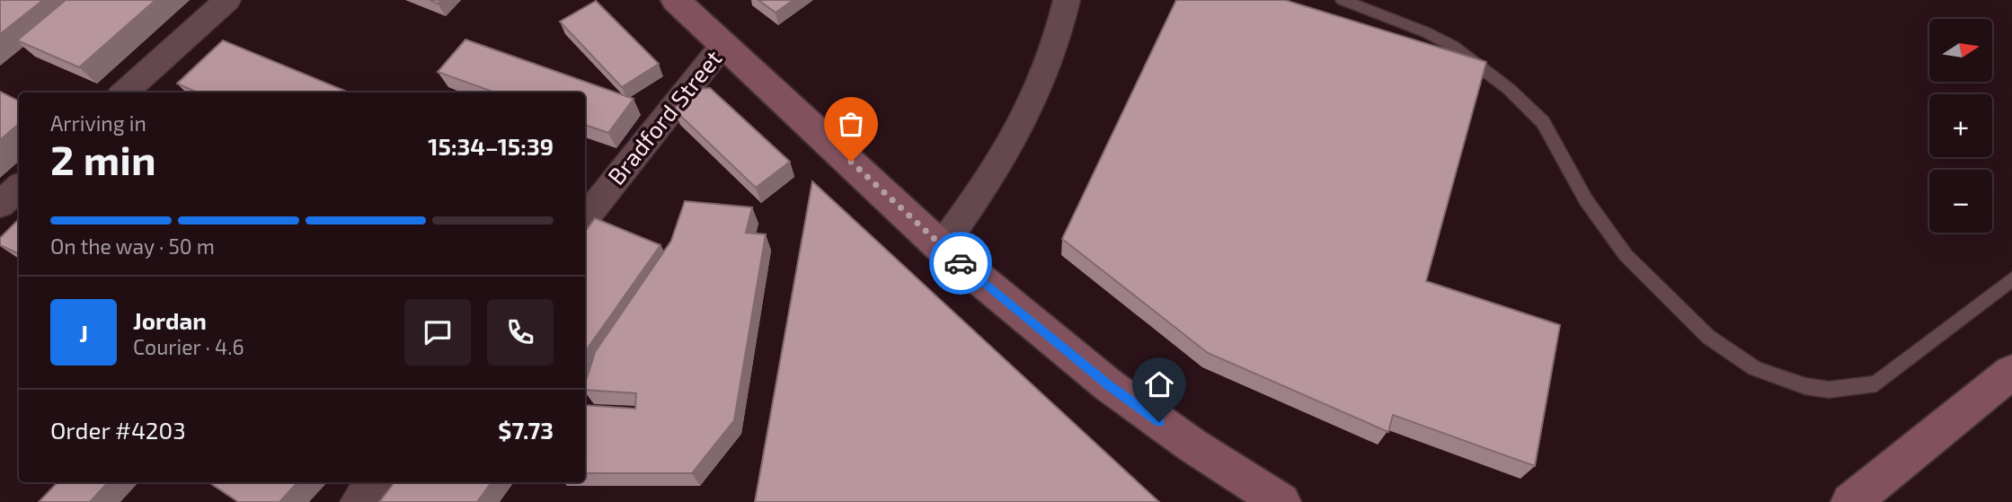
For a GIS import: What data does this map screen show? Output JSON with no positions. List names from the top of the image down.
{
  "streets": {
    "street": ["Bradford Street"]
  },
  "north": "right",
  "page": {
    "map_buttons": ["+", "−"],
    "heading": ["2 min", "Arriving in", "15:34–15:39"],
    "panel": [
      "Jordan",
      "Courier · 4.6",
      "Order #4203",
      "$7.73"
    ],
    "bar": "On the way · 50 m",
    "round": "J"
  }
}
